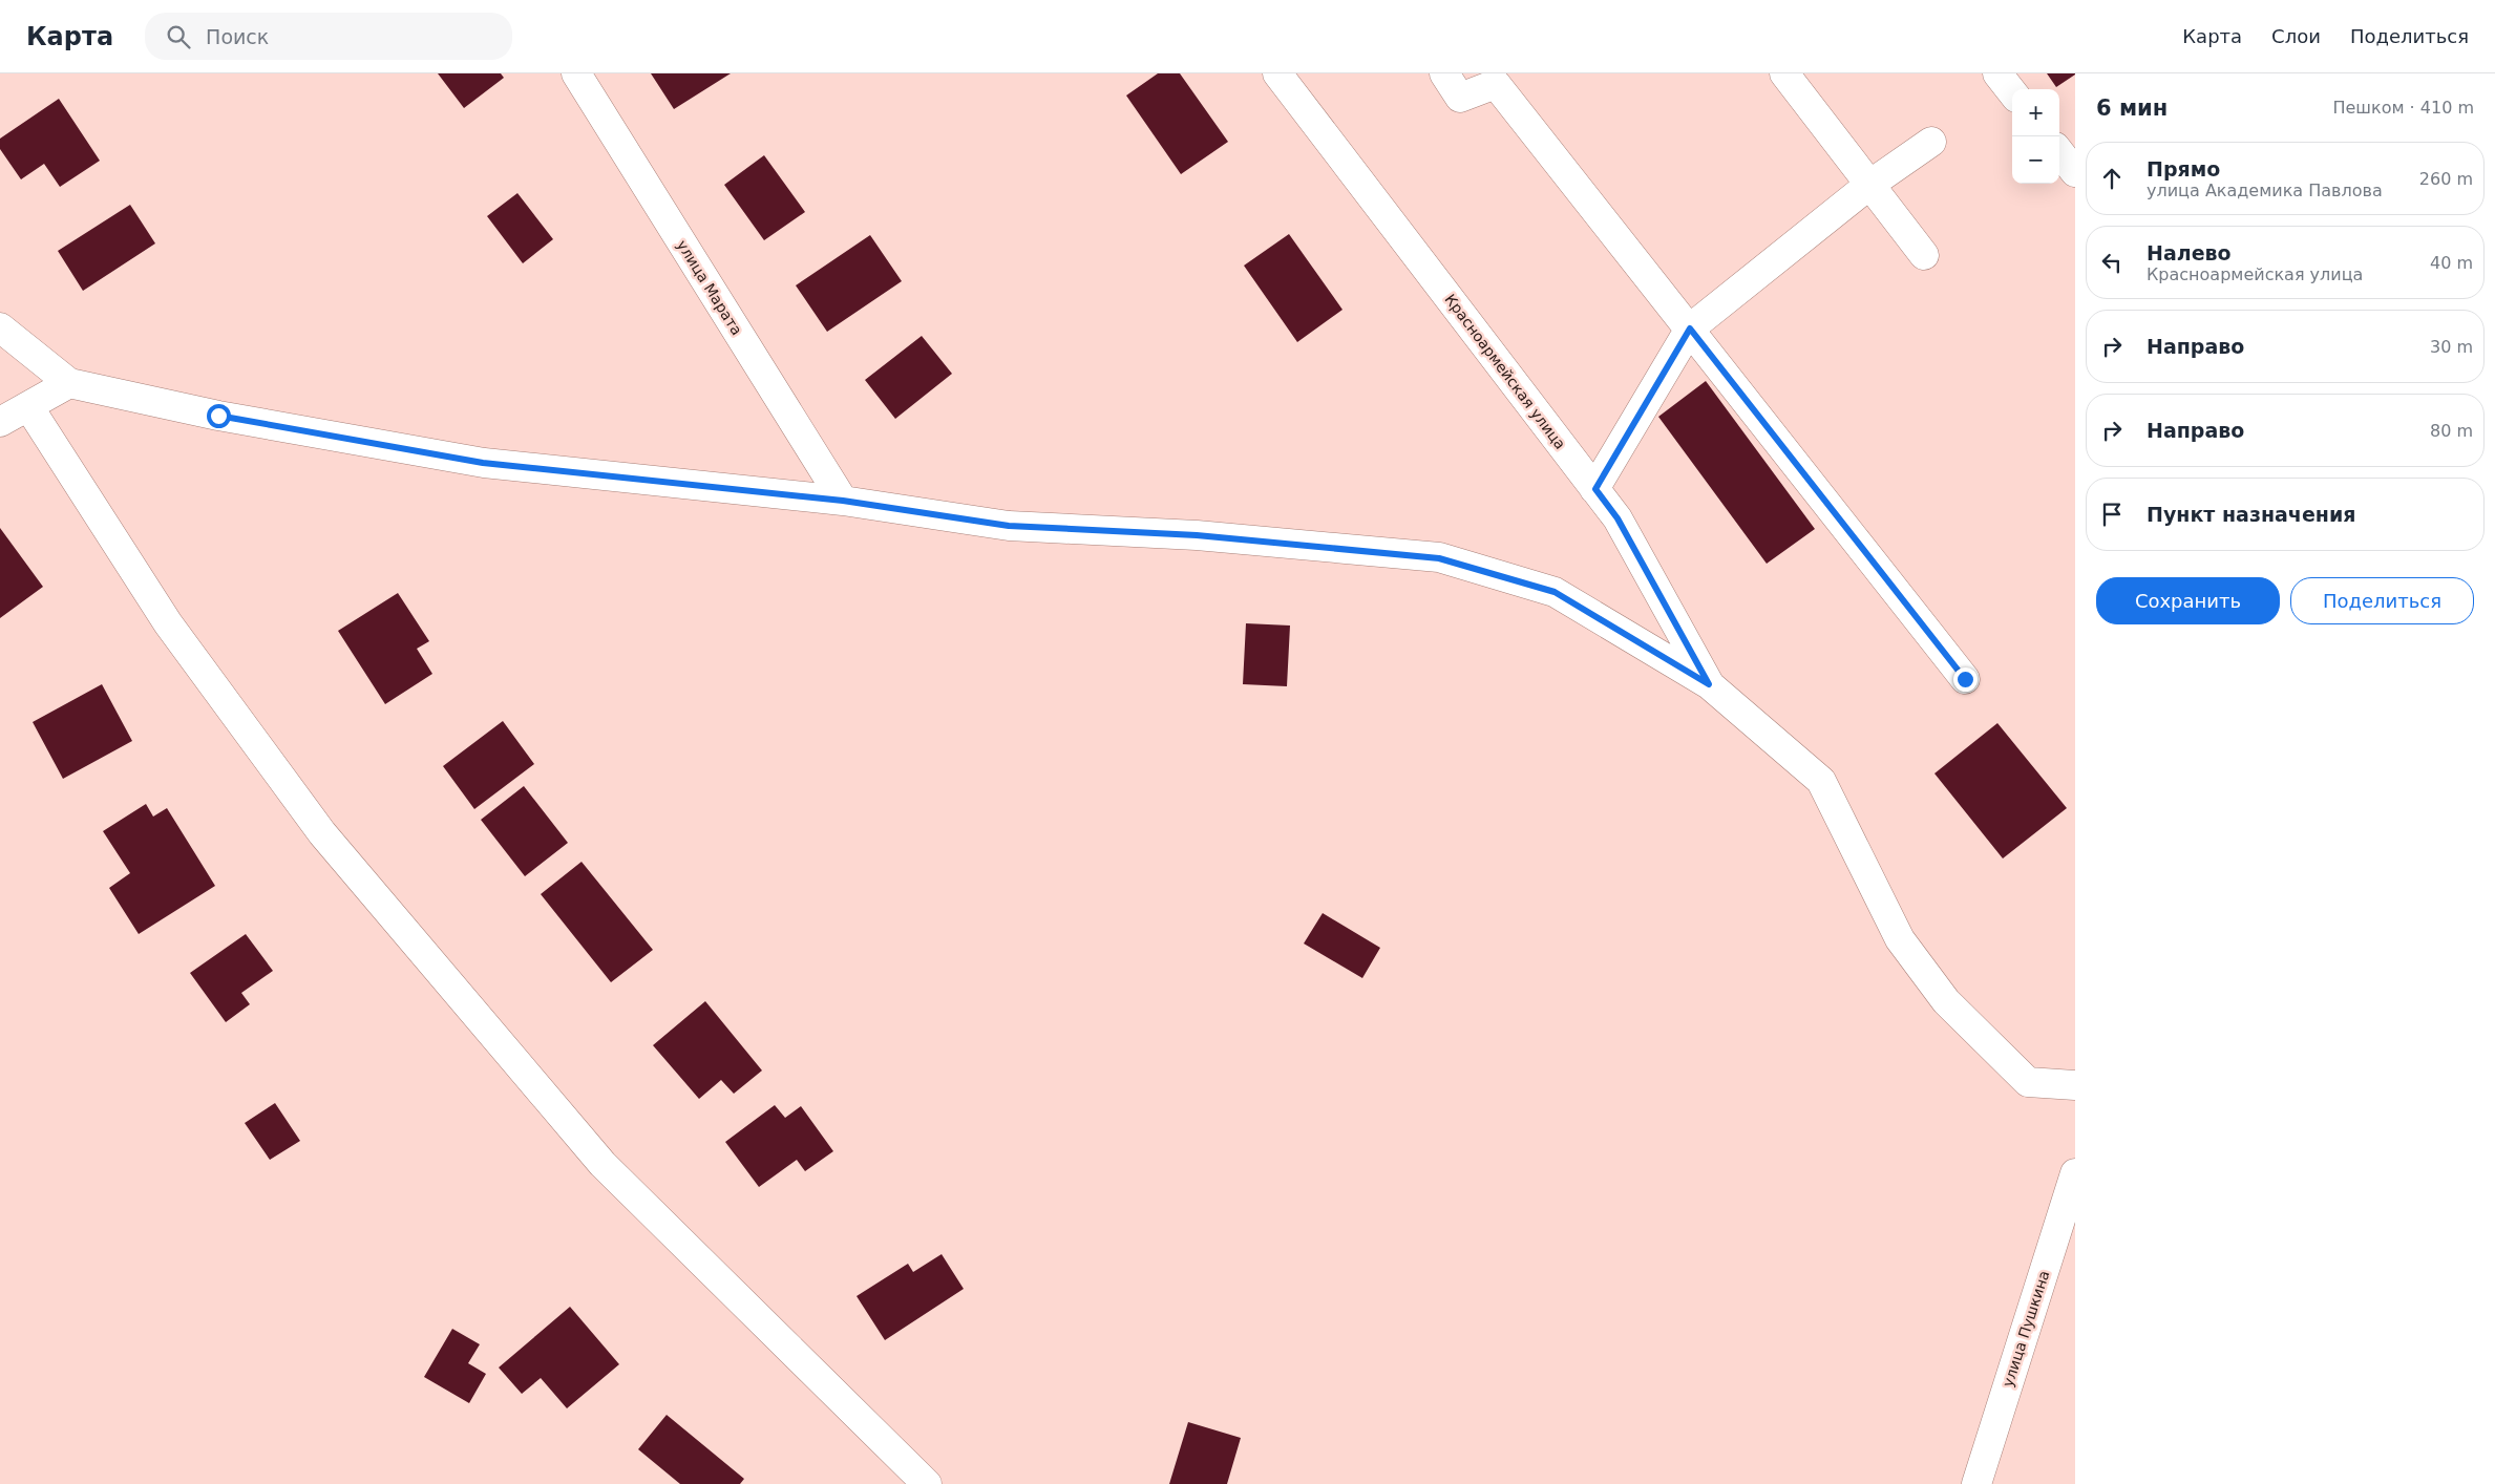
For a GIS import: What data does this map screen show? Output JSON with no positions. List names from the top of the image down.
{
  "streets": {
    "street": ["улица Марата", "Красноармейская улица", "улица Пушкина"]
  },
  "page": {
    "header": "Карта",
    "search": "Поиск",
    "nav": ["Карта", "Слои", "Поделиться"],
    "heading": ["6 мин", "Пешком · 410 m"],
    "map_buttons": ["+", "−"],
    "list": [
      ["Прямо", "улица Академика Павлова", "260 m"],
      ["Налево", "Красноармейская улица", "40 m"],
      ["Направо", "30 m"],
      ["Направо", "80 m"],
      "Пункт назначения"
    ],
    "buttons": ["Сохранить", "Поделиться"]
  }
}
